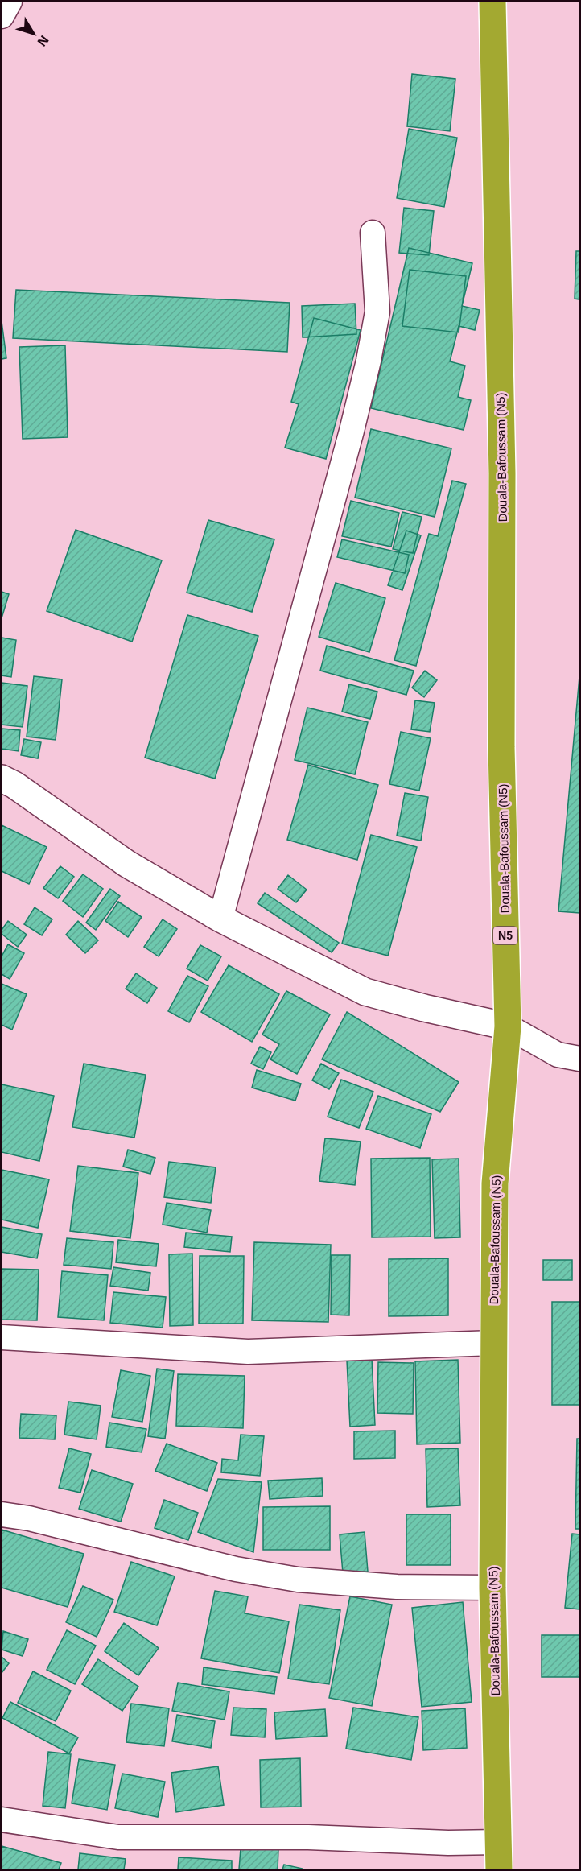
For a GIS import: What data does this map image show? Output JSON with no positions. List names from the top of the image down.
{
  "streets": {
    "highway": ["Douala-Bafoussam (N5)", "N5"]
  },
  "north": "bottom right"
}
